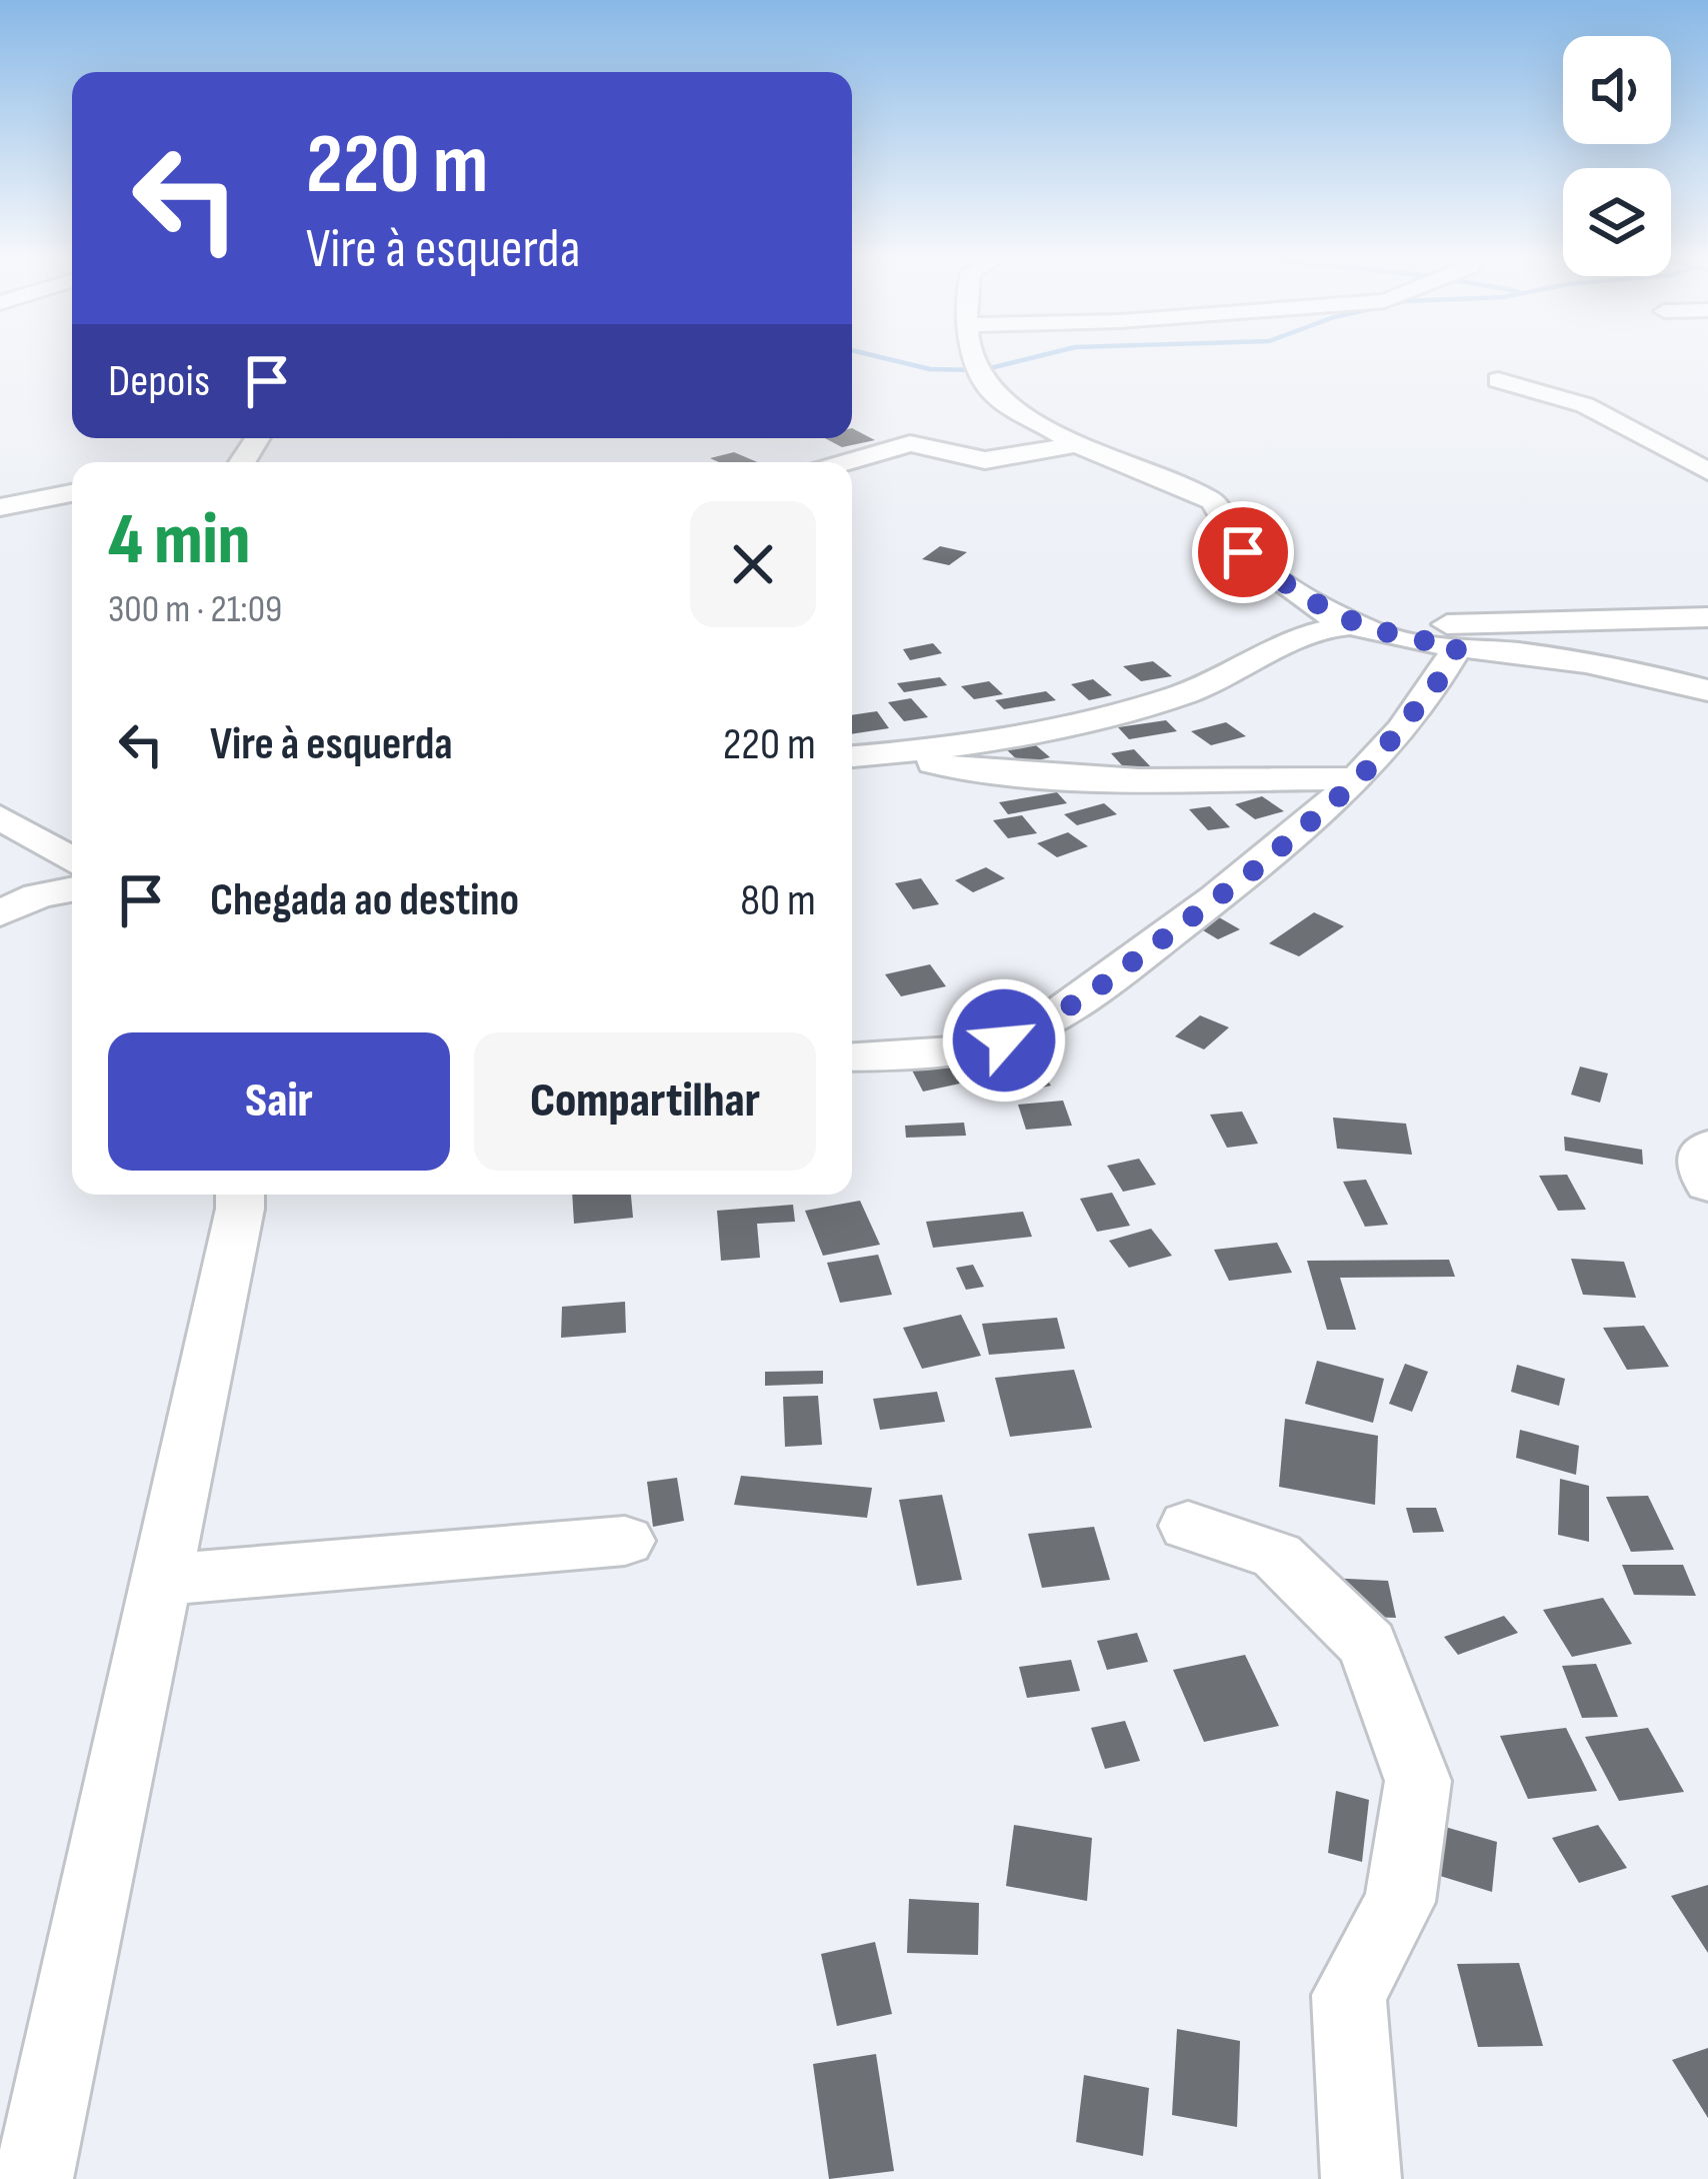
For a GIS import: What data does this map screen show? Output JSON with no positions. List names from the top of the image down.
{
  "page": {
    "turn": ["220 m", "Vire à esquerda"],
    "then": "Depois",
    "heading": ["4 min", "300 m · 21:09"],
    "list": [
      {
        "name": "Vire à esquerda",
        "value": "220 m"
      },
      {
        "name": "Chegada ao destino",
        "value": "80 m"
      }
    ],
    "buttons": ["Sair", "Compartilhar"]
  }
}
